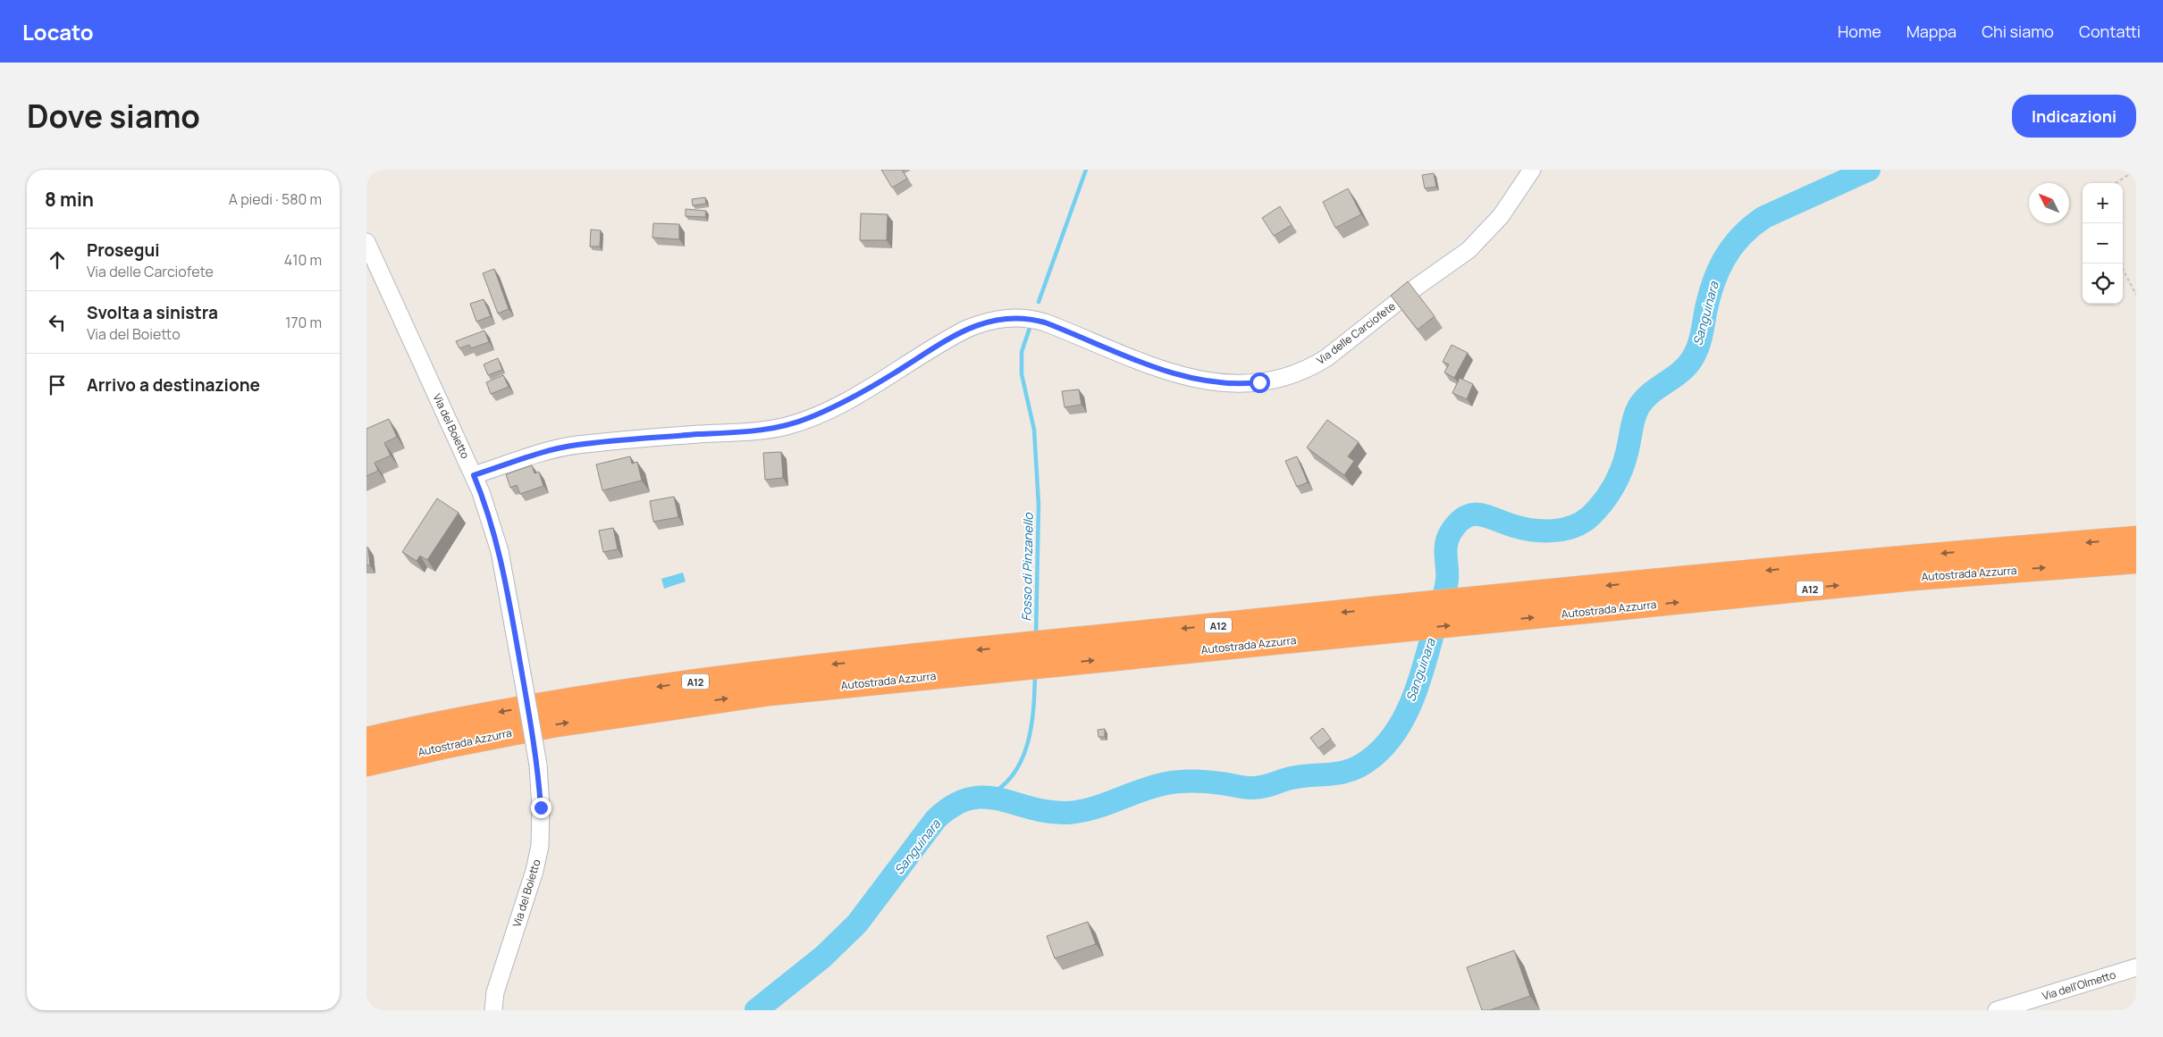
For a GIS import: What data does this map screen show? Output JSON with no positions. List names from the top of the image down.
{
  "streets": {
    "highway": ["Autostrada Azzurra", "A12"],
    "street": ["Via delle Carciofete", "Via del Boietto", "Via dell'Olmetto"]
  },
  "crossings": [
    ["Via delle Carciofete", "Via del Boietto"]
  ],
  "water": ["Sanguinara", "Fosso di Pinzanello"],
  "north": "top left",
  "page": {
    "header": "Locato",
    "nav": [
      "Home",
      "Mappa",
      "Chi siamo",
      "Contatti"
    ],
    "title": "Dove siamo",
    "buttons": "Indicazioni",
    "heading": ["8 min", "A piedi · 580 m"],
    "map_buttons": ["+", "−"],
    "list": [
      ["Prosegui", "Via delle Carciofete", "410 m"],
      ["Svolta a sinistra", "Via del Boietto", "170 m"],
      "Arrivo a destinazione"
    ]
  }
}
